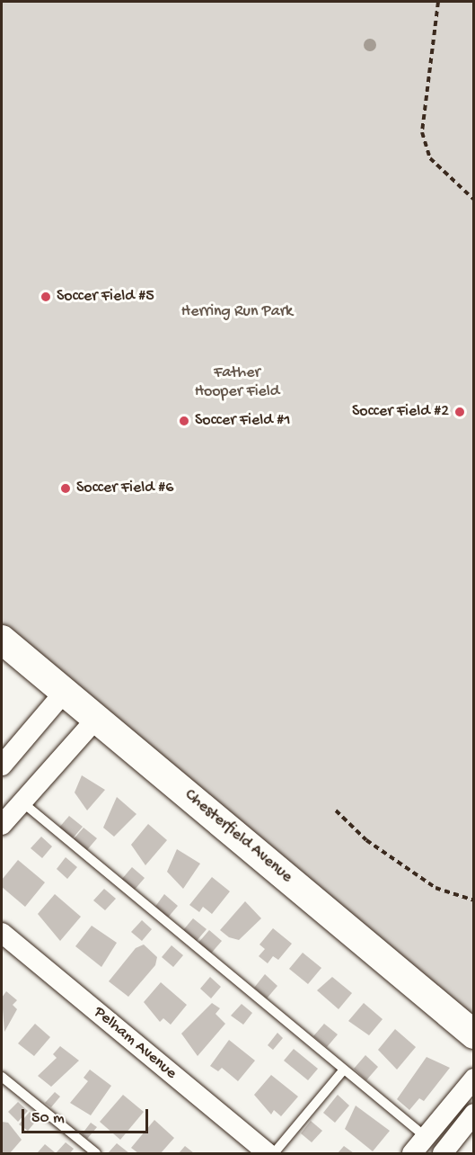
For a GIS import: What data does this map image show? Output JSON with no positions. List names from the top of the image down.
{
  "streets": {
    "street": ["Chesterfield Avenue", "Pelham Avenue"]
  },
  "parks": ["Herring Run Park", "Father Hooper Field"],
  "places": [
    "Soccer Field #5",
    "Soccer Field #2",
    "Soccer Field #1",
    "Soccer Field #6"
  ],
  "scale_bar": "50 m"
}
